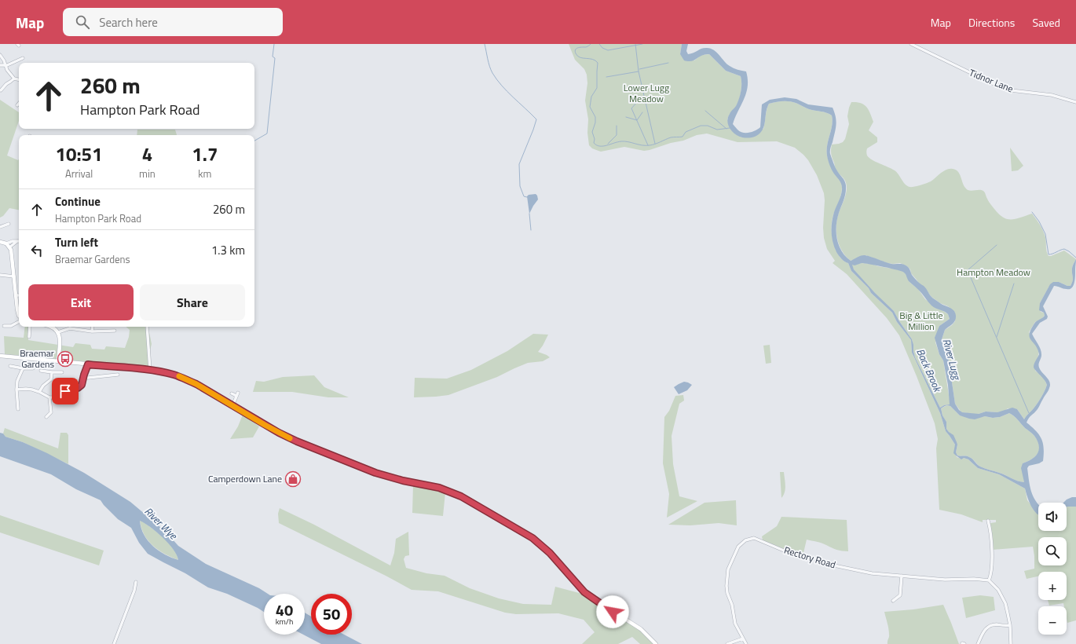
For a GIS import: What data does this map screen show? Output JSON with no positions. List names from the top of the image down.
{
  "streets": {
    "street": ["Tidnor Lane", "Rectory Road"]
  },
  "water": ["River Lugg", "Back Brook", "River Wye"],
  "parks": ["Lower Lugg Meadow", "Hampton Meadow", "Big & Little Million"],
  "places": {
    "bus stop": ["Braemar Gardens"],
    "shop": ["Camperdown Lane"]
  },
  "page": {
    "header": "Map",
    "search": "Search here",
    "nav": ["Map", "Directions", "Saved"],
    "turn": ["260 m", "Hampton Park Road"],
    "eta": [
      "10:51",
      "Arrival",
      "4",
      "min",
      "1.7",
      "km"
    ],
    "list": [
      {
        "name": "Continue",
        "note": "Hampton Park Road",
        "value": "260 m"
      },
      {
        "name": "Turn left",
        "note": "Braemar Gardens",
        "value": "1.3 km"
      }
    ],
    "buttons": ["Exit", "Share"],
    "map_buttons": ["+", "−"],
    "speed": "40 km/h",
    "limit": "50"
  }
}
